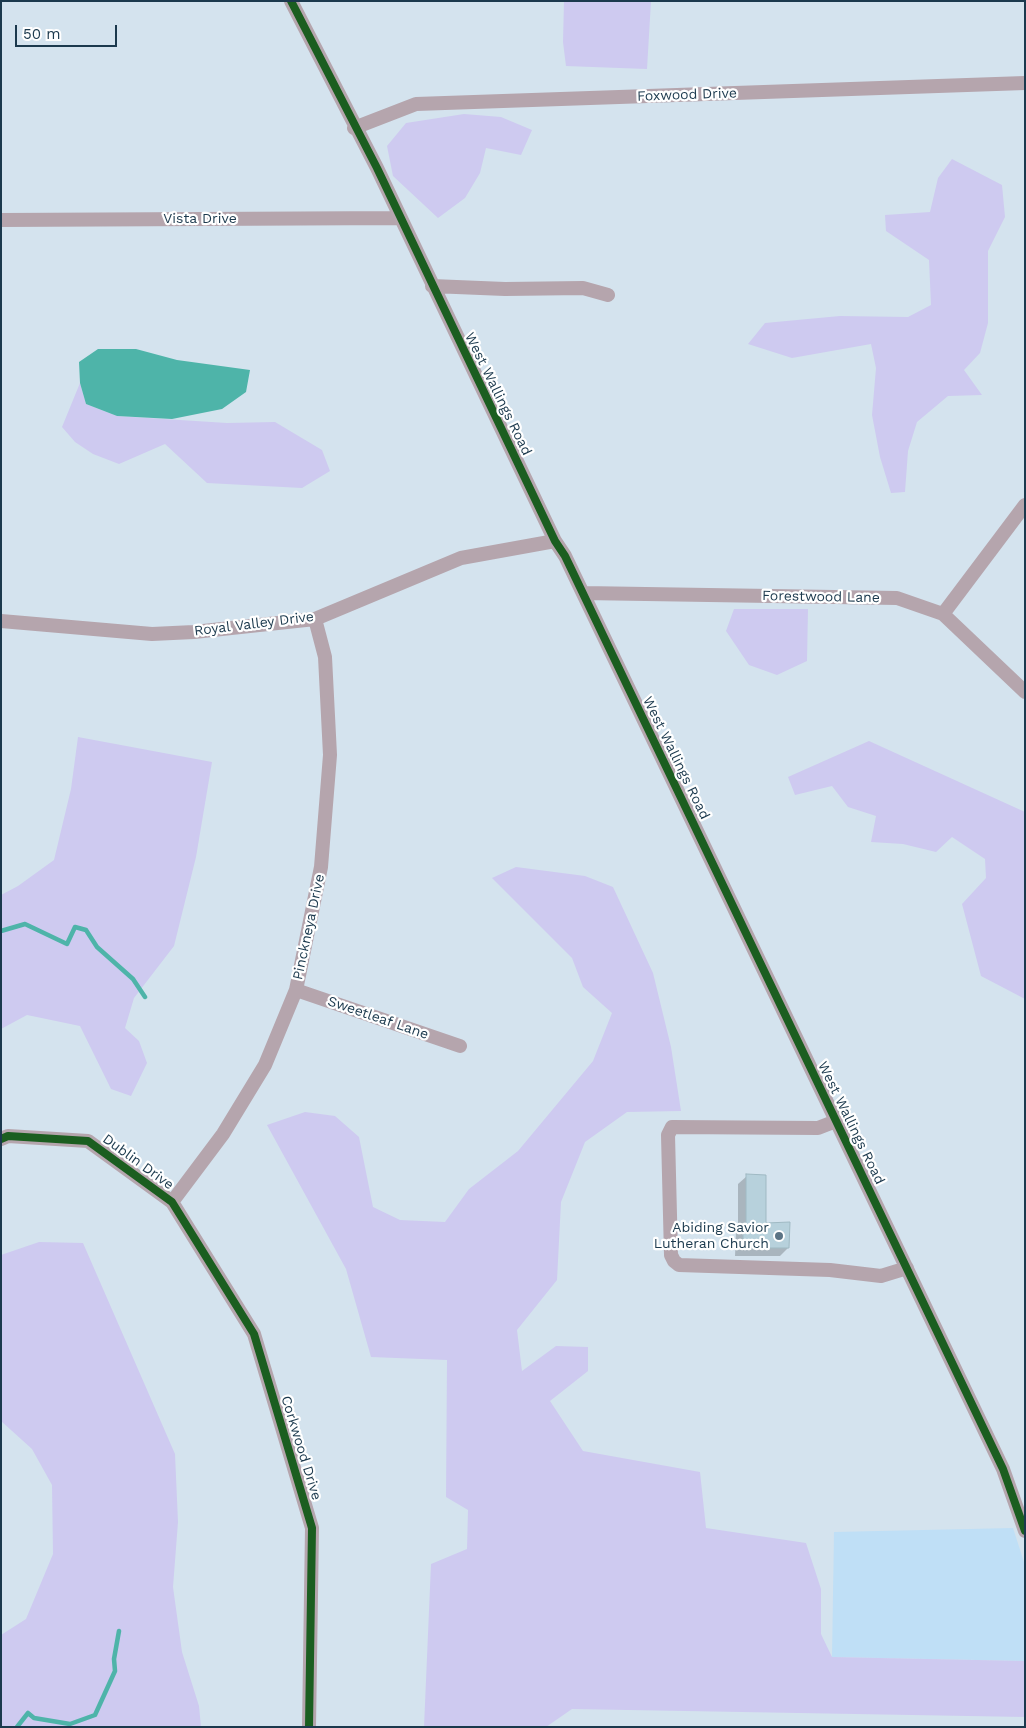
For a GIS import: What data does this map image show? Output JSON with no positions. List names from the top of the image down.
{
  "streets": {
    "street": [
      "Foxwood Drive",
      "Vista Drive",
      "West Wallings Road",
      "Forestwood Lane",
      "Royal Valley Drive",
      "Pinckneya Drive",
      "Sweetleaf Lane",
      "Dublin Drive",
      "Corkwood Drive"
    ]
  },
  "crossings": [
    ["Foxwood Drive", "West Wallings Road"],
    ["Vista Drive", "West Wallings Road"],
    ["West Wallings Road", "Forestwood Lane"],
    ["West Wallings Road", "Royal Valley Drive"],
    ["Royal Valley Drive", "Pinckneya Drive"],
    ["Pinckneya Drive", "Sweetleaf Lane"],
    ["Pinckneya Drive", "Dublin Drive"],
    ["Pinckneya Drive", "Corkwood Drive"],
    ["Dublin Drive", "Corkwood Drive"]
  ],
  "places": ["Abiding Savior Lutheran Church"],
  "scale_bar": "50 m"
}
